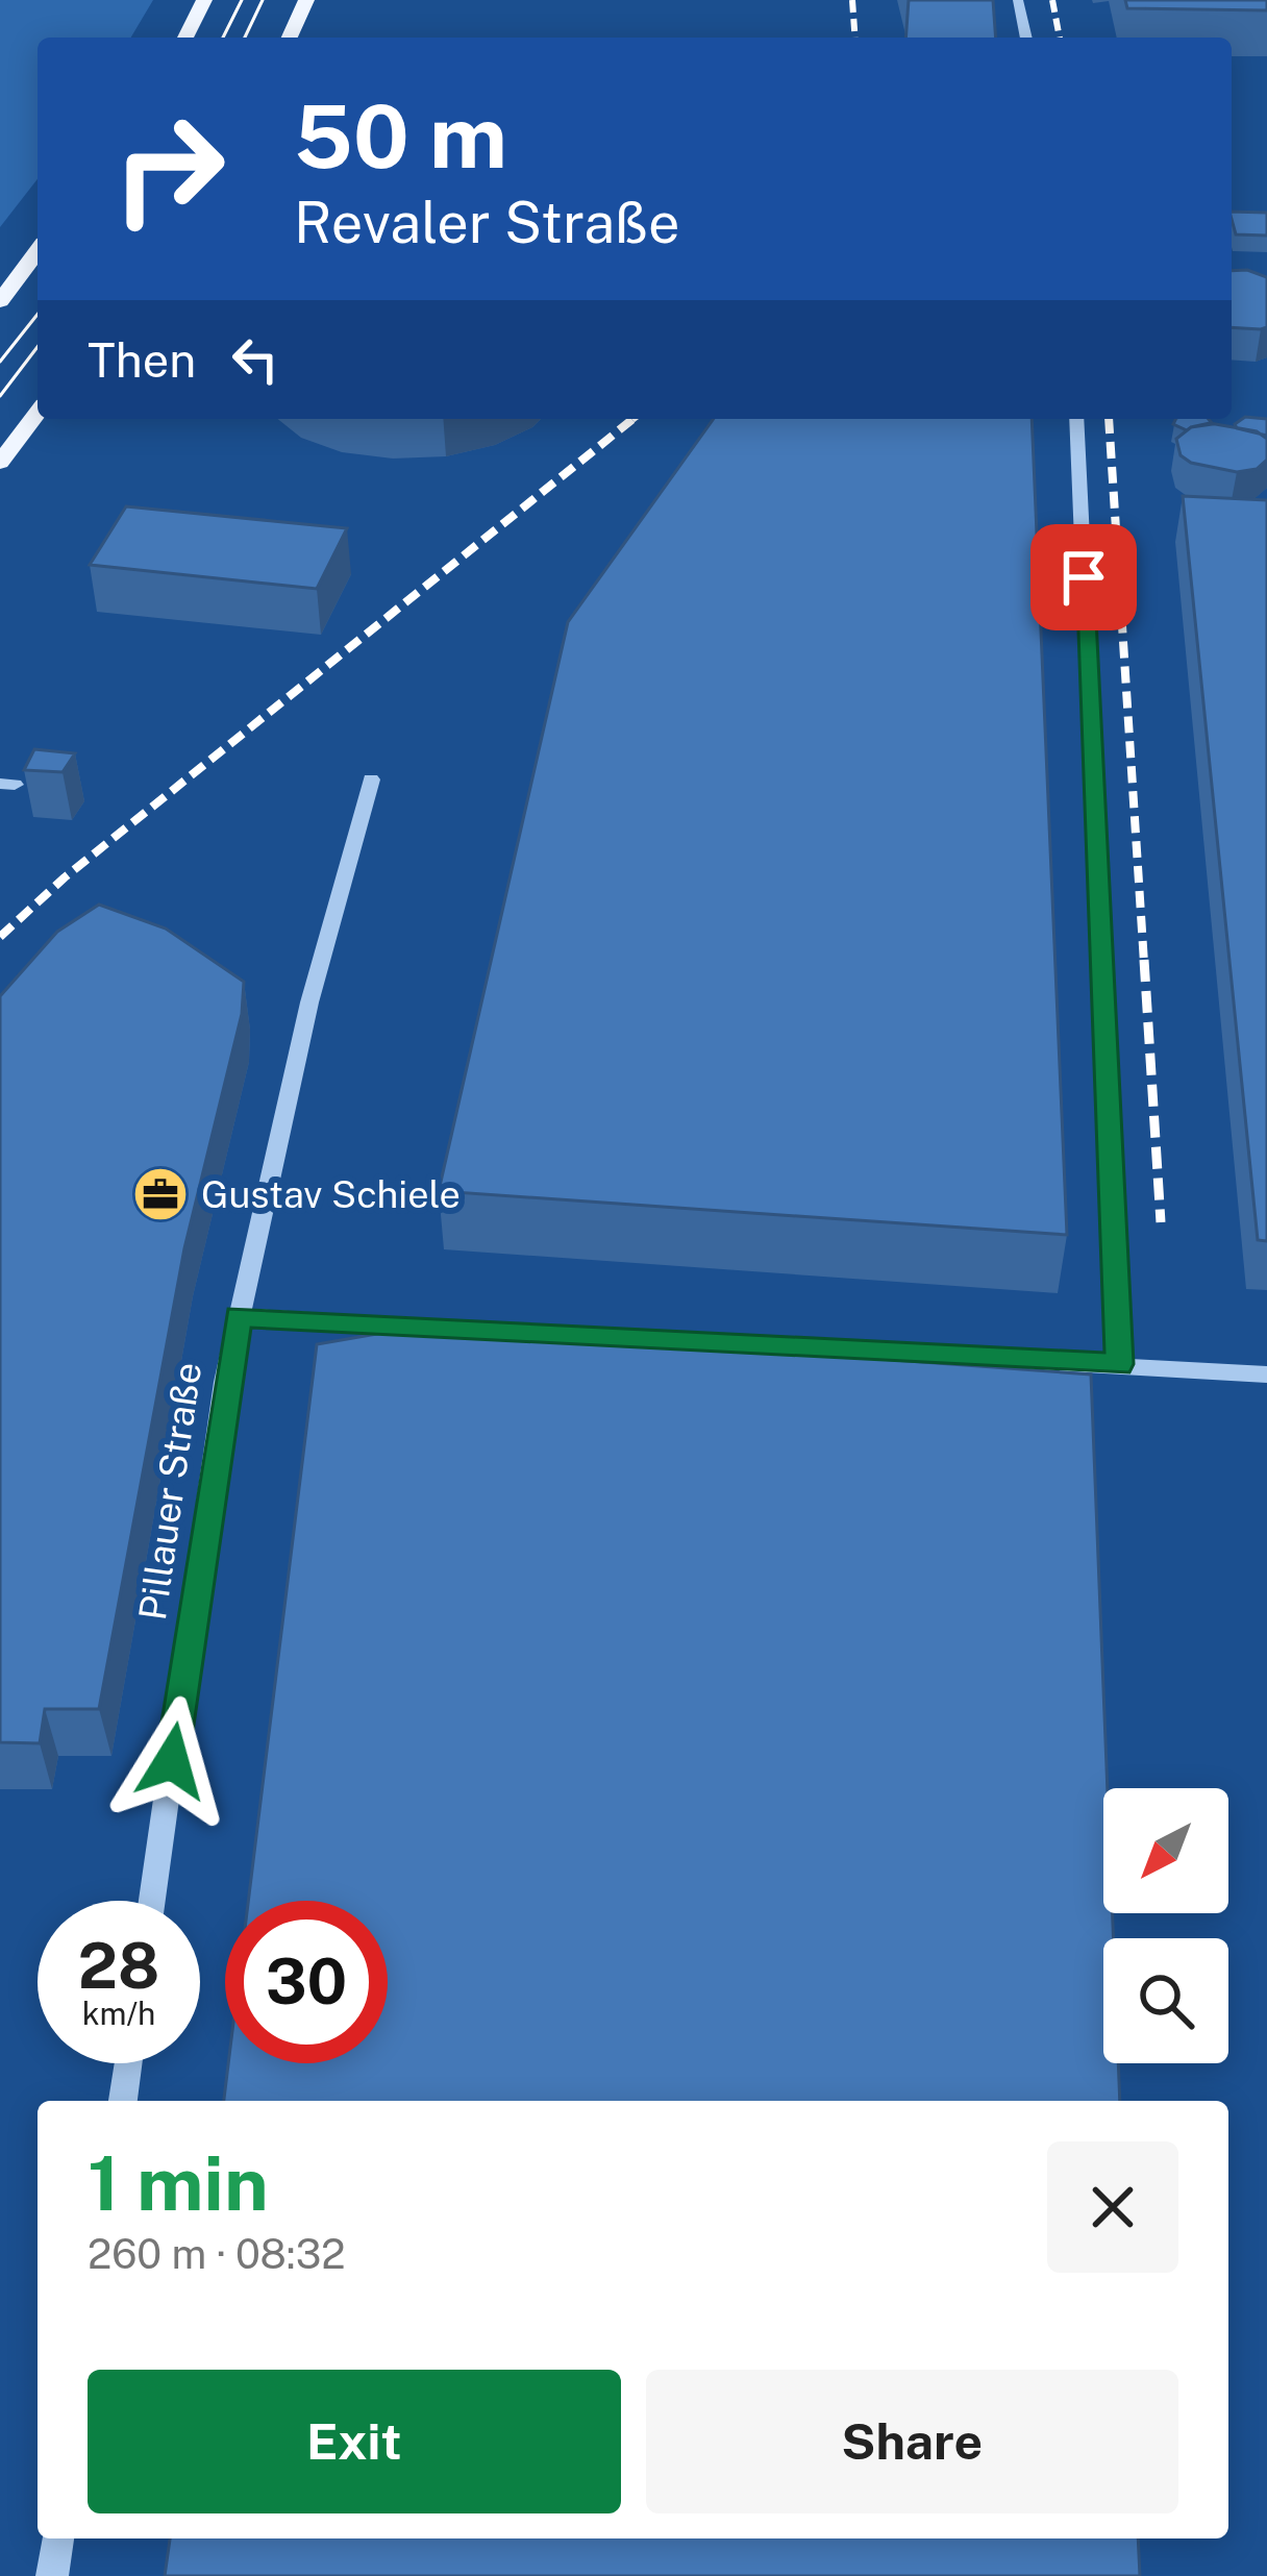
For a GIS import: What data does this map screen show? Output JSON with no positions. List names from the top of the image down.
{
  "streets": {
    "street": ["Pillauer Straße"]
  },
  "places": {
    "office": ["Gustav Schiele"]
  },
  "north": "bottom left",
  "page": {
    "turn": ["50 m", "Revaler Straße"],
    "then": "Then",
    "speed": "28 km/h",
    "limit": "30",
    "heading": ["1 min", "260 m · 08:32"],
    "buttons": ["Exit", "Share"]
  }
}
